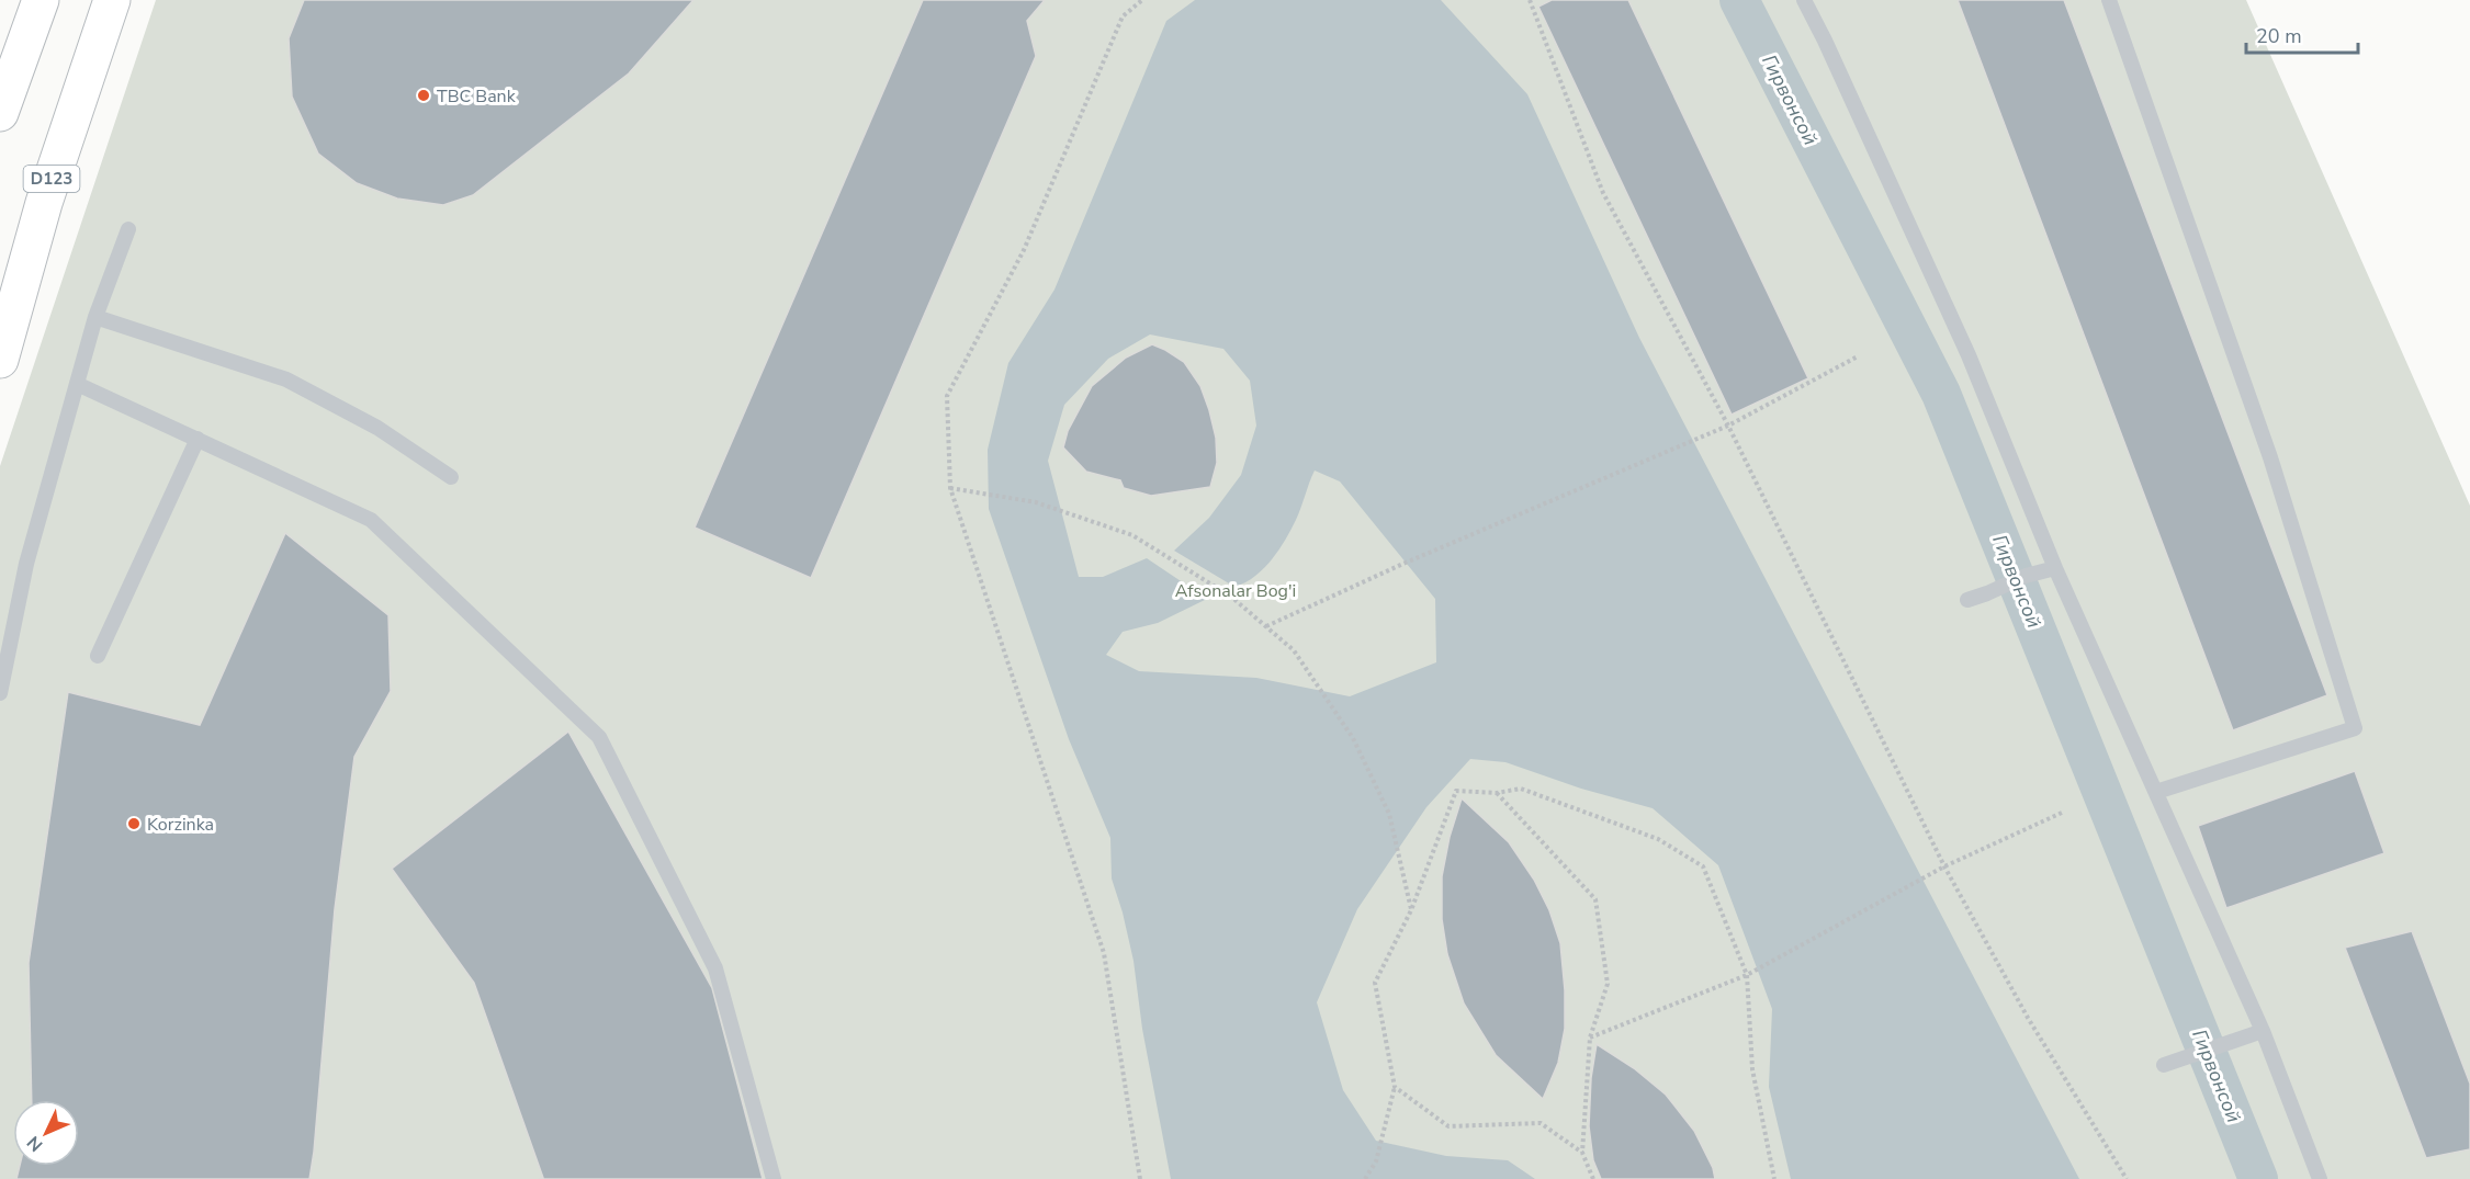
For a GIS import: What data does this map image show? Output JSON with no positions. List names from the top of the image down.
{
  "streets": {
    "main road": ["D123"]
  },
  "water": ["Гирвонсой"],
  "parks": ["Afsonalar Bog'i"],
  "places": ["TBC Bank", "Korzinka"],
  "scale_bar": "20 m",
  "north": "bottom left"
}
